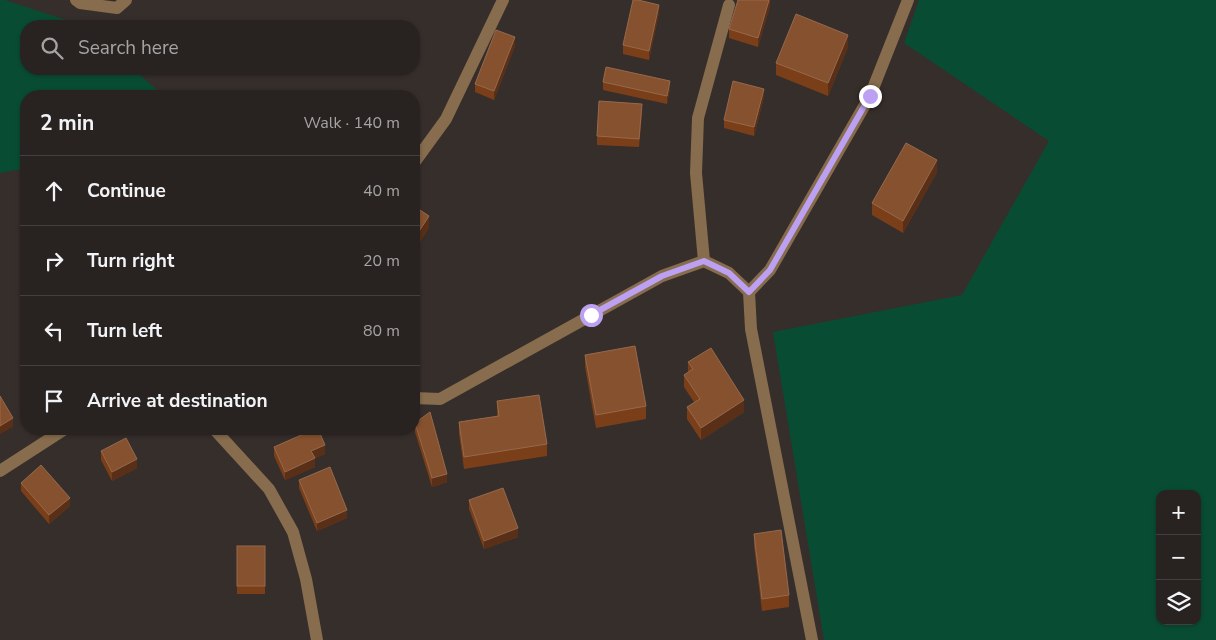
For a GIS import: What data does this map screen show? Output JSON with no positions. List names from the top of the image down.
{
  "page": {
    "search": "Search here",
    "heading": ["2 min", "Walk · 140 m"],
    "list": [
      ["Continue", "40 m"],
      ["Turn right", "20 m"],
      ["Turn left", "80 m"],
      "Arrive at destination"
    ],
    "map_buttons": ["+", "−"]
  }
}
